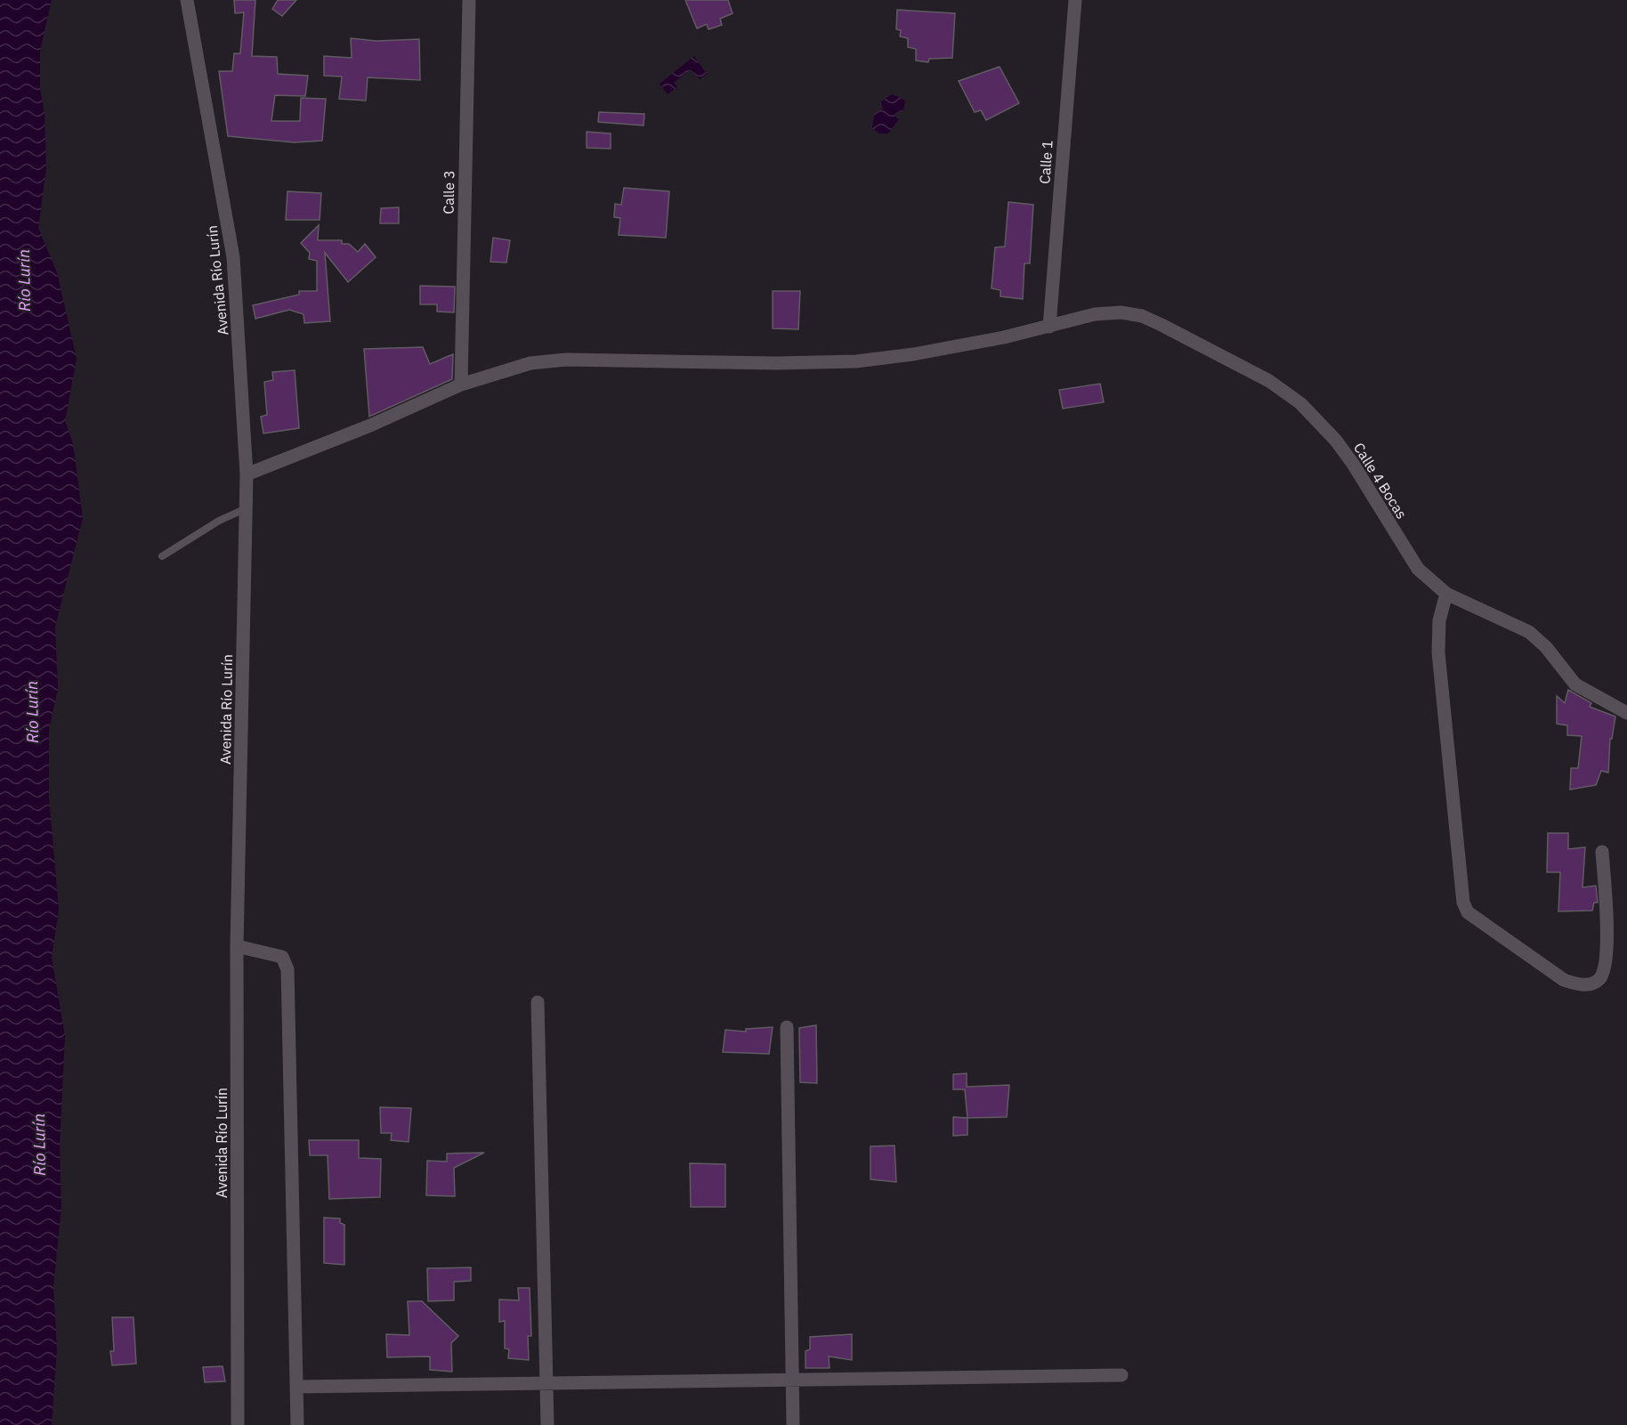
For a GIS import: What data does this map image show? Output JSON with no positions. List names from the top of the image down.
{
  "streets": {
    "street": [
      "Calle 1",
      "Calle 3",
      "Avenida Río Lurín",
      "Calle 4 Bocas"
    ]
  },
  "crossings": [
    ["Calle 1", "Calle 4 Bocas"],
    ["Calle 3", "Calle 4 Bocas"],
    ["Avenida Río Lurín", "Calle 4 Bocas"]
  ],
  "water": ["Río Lurín"]
}
